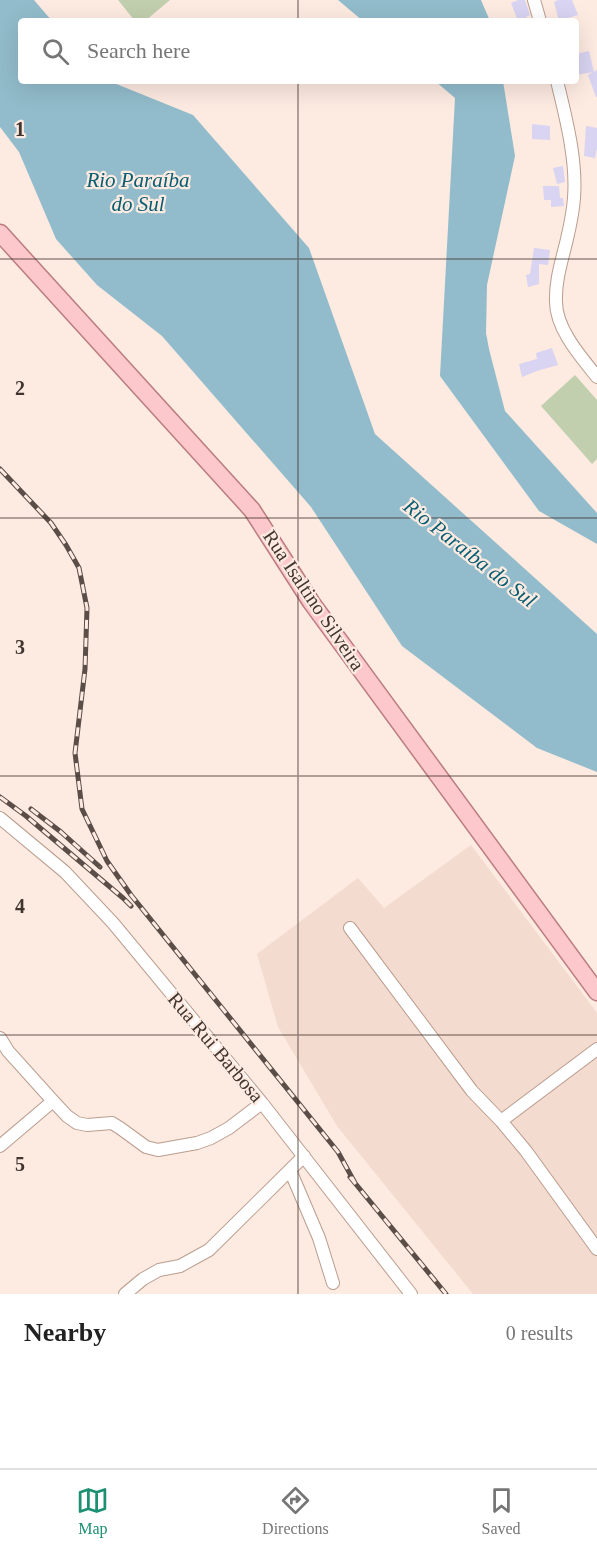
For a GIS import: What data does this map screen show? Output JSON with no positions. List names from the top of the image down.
{
  "streets": {
    "main road": ["Rua Isaltino Silveira"],
    "street": ["Rua Rui Barbosa"]
  },
  "water": ["Rio Paraíba do Sul"],
  "page": {
    "search": "Search here",
    "heading": ["Nearby", "0 results"],
    "nav": ["Map", "Directions", "Saved"]
  },
  "grid": {
    "rows": [
      "1",
      "2",
      "3",
      "4",
      "5"
    ]
  }
}
